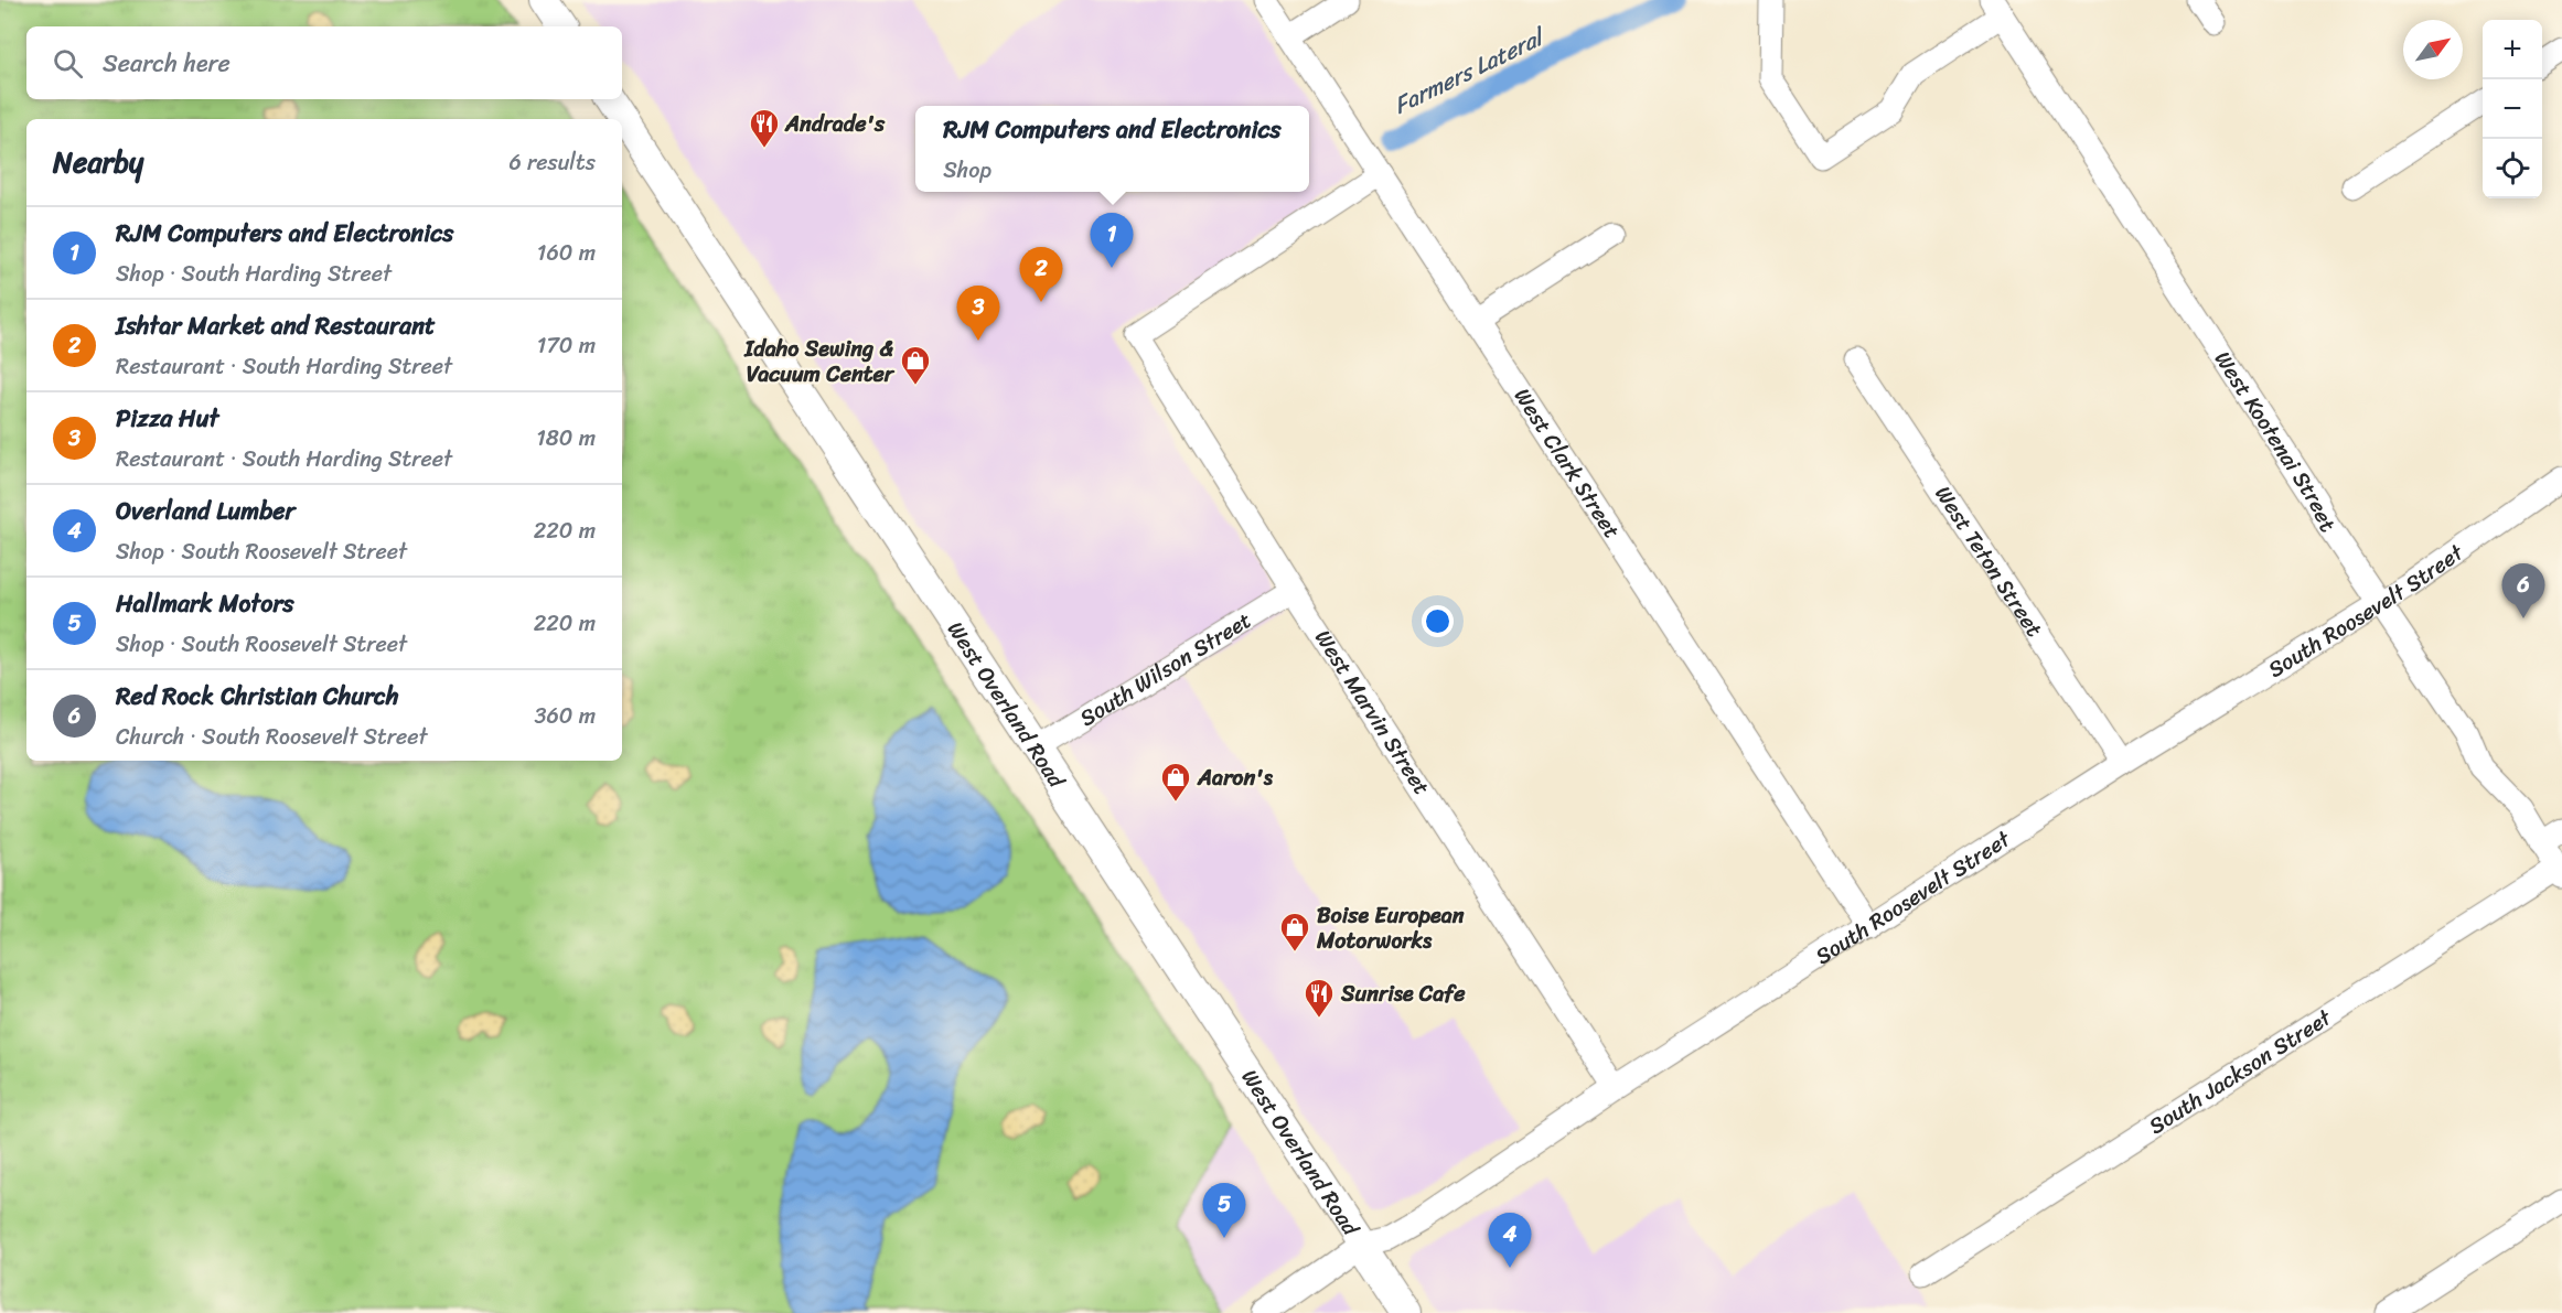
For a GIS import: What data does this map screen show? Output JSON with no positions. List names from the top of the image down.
{
  "streets": {
    "main road": ["West Overland Road"],
    "street": [
      "West Kootenai Street",
      "West Clark Street",
      "West Teton Street",
      "South Roosevelt Street",
      "South Wilson Street",
      "West Marvin Street",
      "South Jackson Street"
    ]
  },
  "crossings": [
    ["West Kootenai Street", "South Roosevelt Street"],
    ["West Kootenai Street", "South Jackson Street"],
    ["West Clark Street", "South Roosevelt Street"],
    ["West Clark Street", "West Marvin Street"],
    ["West Teton Street", "South Roosevelt Street"],
    ["South Roosevelt Street", "West Overland Road"],
    ["South Roosevelt Street", "West Marvin Street"],
    ["South Wilson Street", "West Overland Road"],
    ["South Wilson Street", "West Marvin Street"]
  ],
  "water": ["Farmers Lateral"],
  "places": {
    "restaurant": ["Andrade's", "Sunrise Cafe"],
    "shop": ["Idaho Sewing & Vacuum Center", "Aaron's", "Boise European Motorworks"]
  },
  "north": "top right",
  "page": {
    "map_buttons": ["+", "−"],
    "search": "Search here",
    "popup": ["RJM Computers and Electronics", "Shop"],
    "heading": ["Nearby", "6 results"],
    "list": [
      {
        "mark": "1",
        "name": "RJM Computers and Electronics",
        "note": "Shop · South Harding Street",
        "value": "160 m"
      },
      {
        "mark": "2",
        "name": "Ishtar Market and Restaurant",
        "note": "Restaurant · South Harding Street",
        "value": "170 m"
      },
      {
        "mark": "3",
        "name": "Pizza Hut",
        "note": "Restaurant · South Harding Street",
        "value": "180 m"
      },
      {
        "mark": "4",
        "name": "Overland Lumber",
        "note": "Shop · South Roosevelt Street",
        "value": "220 m"
      },
      {
        "mark": "5",
        "name": "Hallmark Motors",
        "note": "Shop · South Roosevelt Street",
        "value": "220 m"
      },
      {
        "mark": "6",
        "name": "Red Rock Christian Church",
        "note": "Church · South Roosevelt Street",
        "value": "360 m"
      }
    ],
    "pins": [
      "1",
      "2",
      "3",
      "6",
      "5",
      "4"
    ]
  }
}
